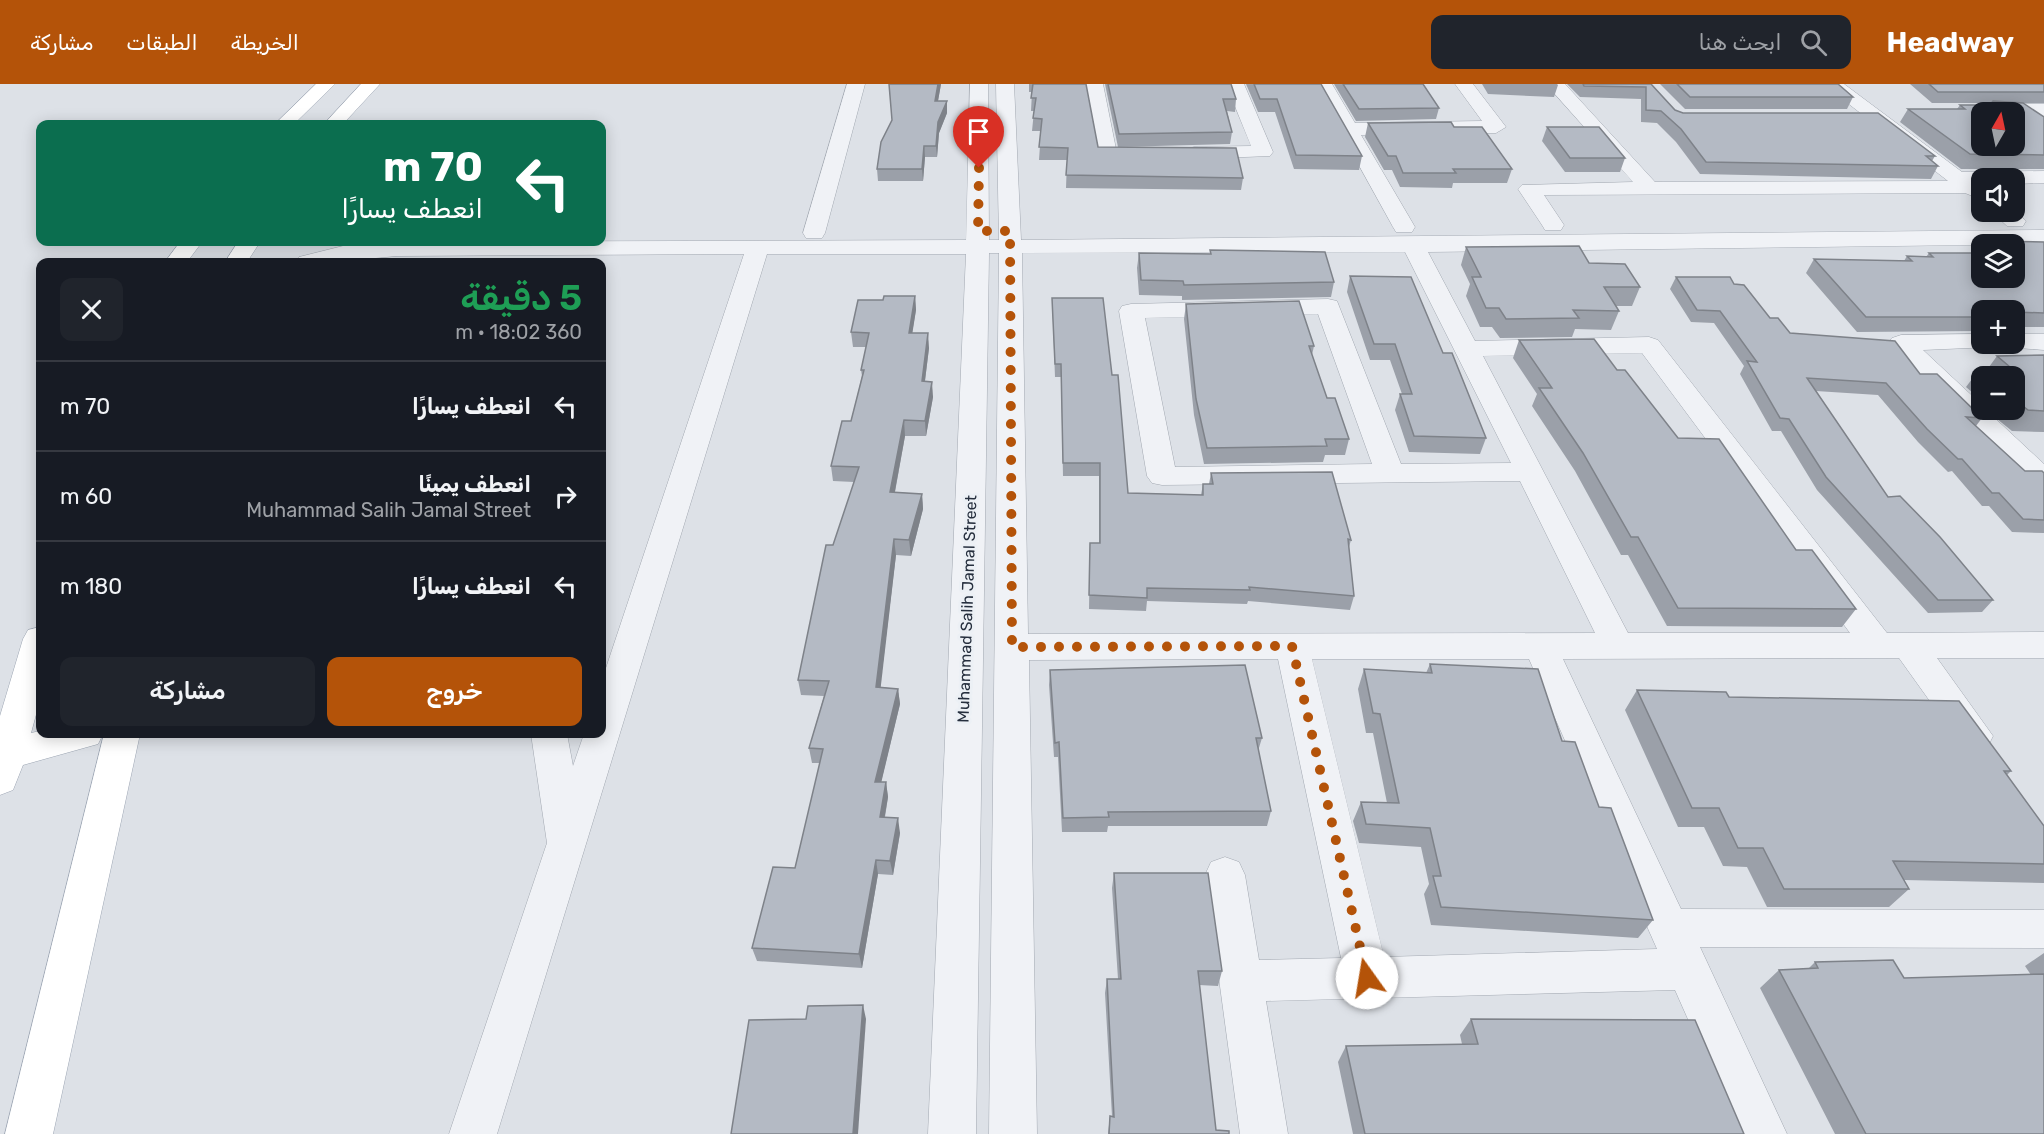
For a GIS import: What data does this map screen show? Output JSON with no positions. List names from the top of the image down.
{
  "streets": {
    "street": ["Muhammad Salih Jamal Street"]
  },
  "north": "top",
  "page": {
    "header": "Headway",
    "search": "ابحث هنا",
    "nav": ["الخريطة", "الطبقات", "مشاركة"],
    "map_buttons": ["+", "−"],
    "turn": ["70 m", "انعطف يسارًا"],
    "heading": ["5 دقيقة", "360 m · 18:02"],
    "list": [
      {
        "name": "انعطف يسارًا",
        "value": "70 m"
      },
      {
        "name": "انعطف يمينًا",
        "note": "Muhammad Salih Jamal Street",
        "value": "60 m"
      },
      {
        "name": "انعطف يسارًا",
        "value": "180 m"
      }
    ],
    "buttons": ["خروج", "مشاركة"]
  }
}
